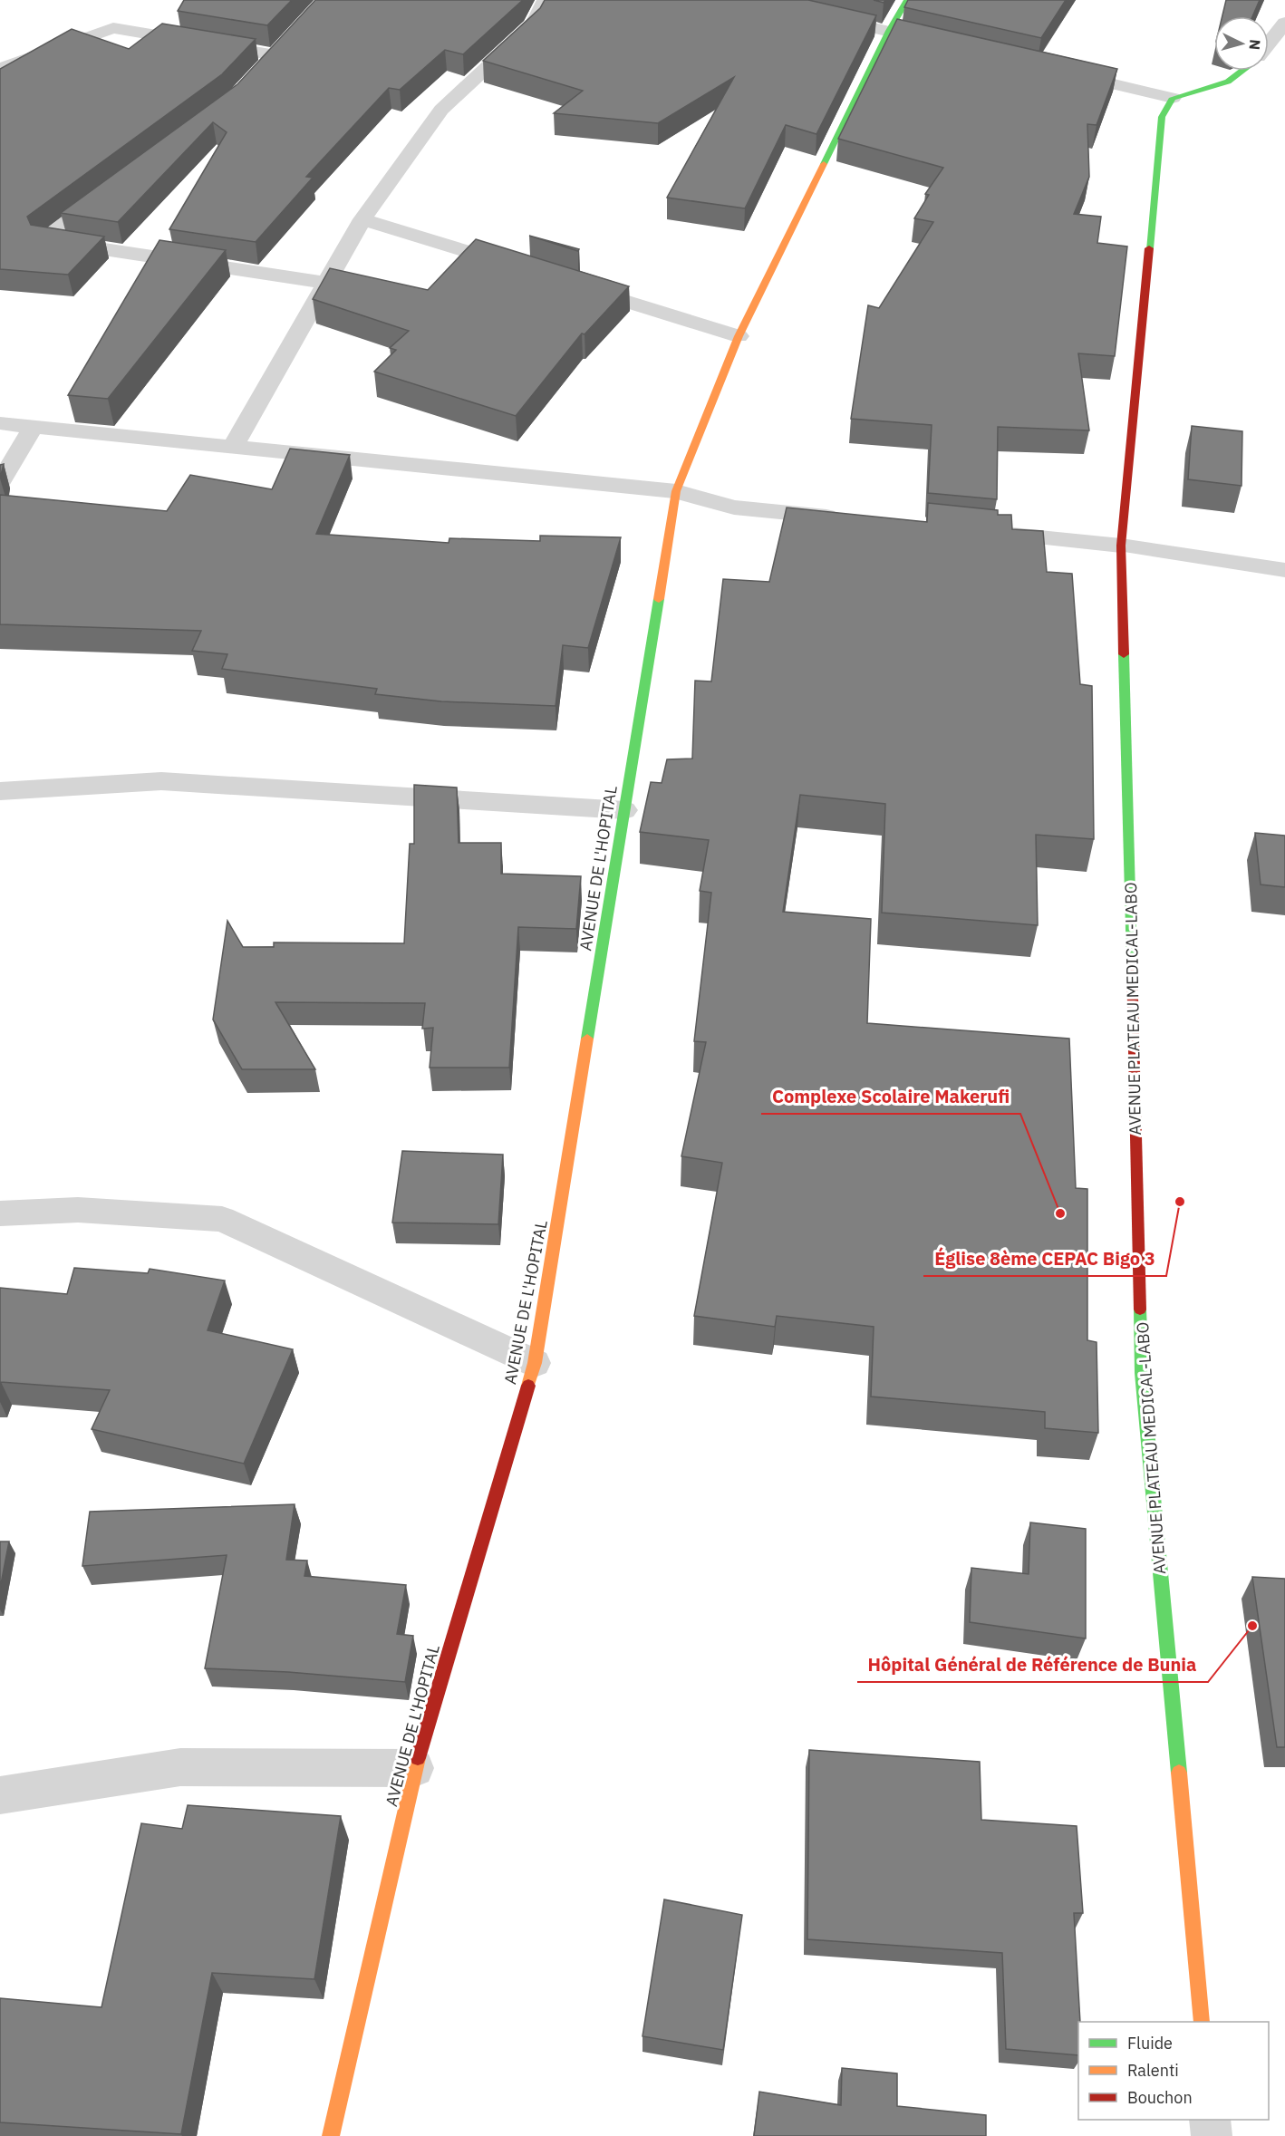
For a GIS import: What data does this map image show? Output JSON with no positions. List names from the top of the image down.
{
  "streets": {
    "street": ["AVENUE DE L'HOPITAL", "AVENUE PLATEAU MEDICAL-LABO"]
  },
  "places": ["Église 8ème CEPAC Bigo 3", "Complexe Scolaire Makerufi", "Hôpital Général de Référence de Bunia"],
  "legend": ["Fluide", "Ralenti", "Bouchon"],
  "north": "right"
}
